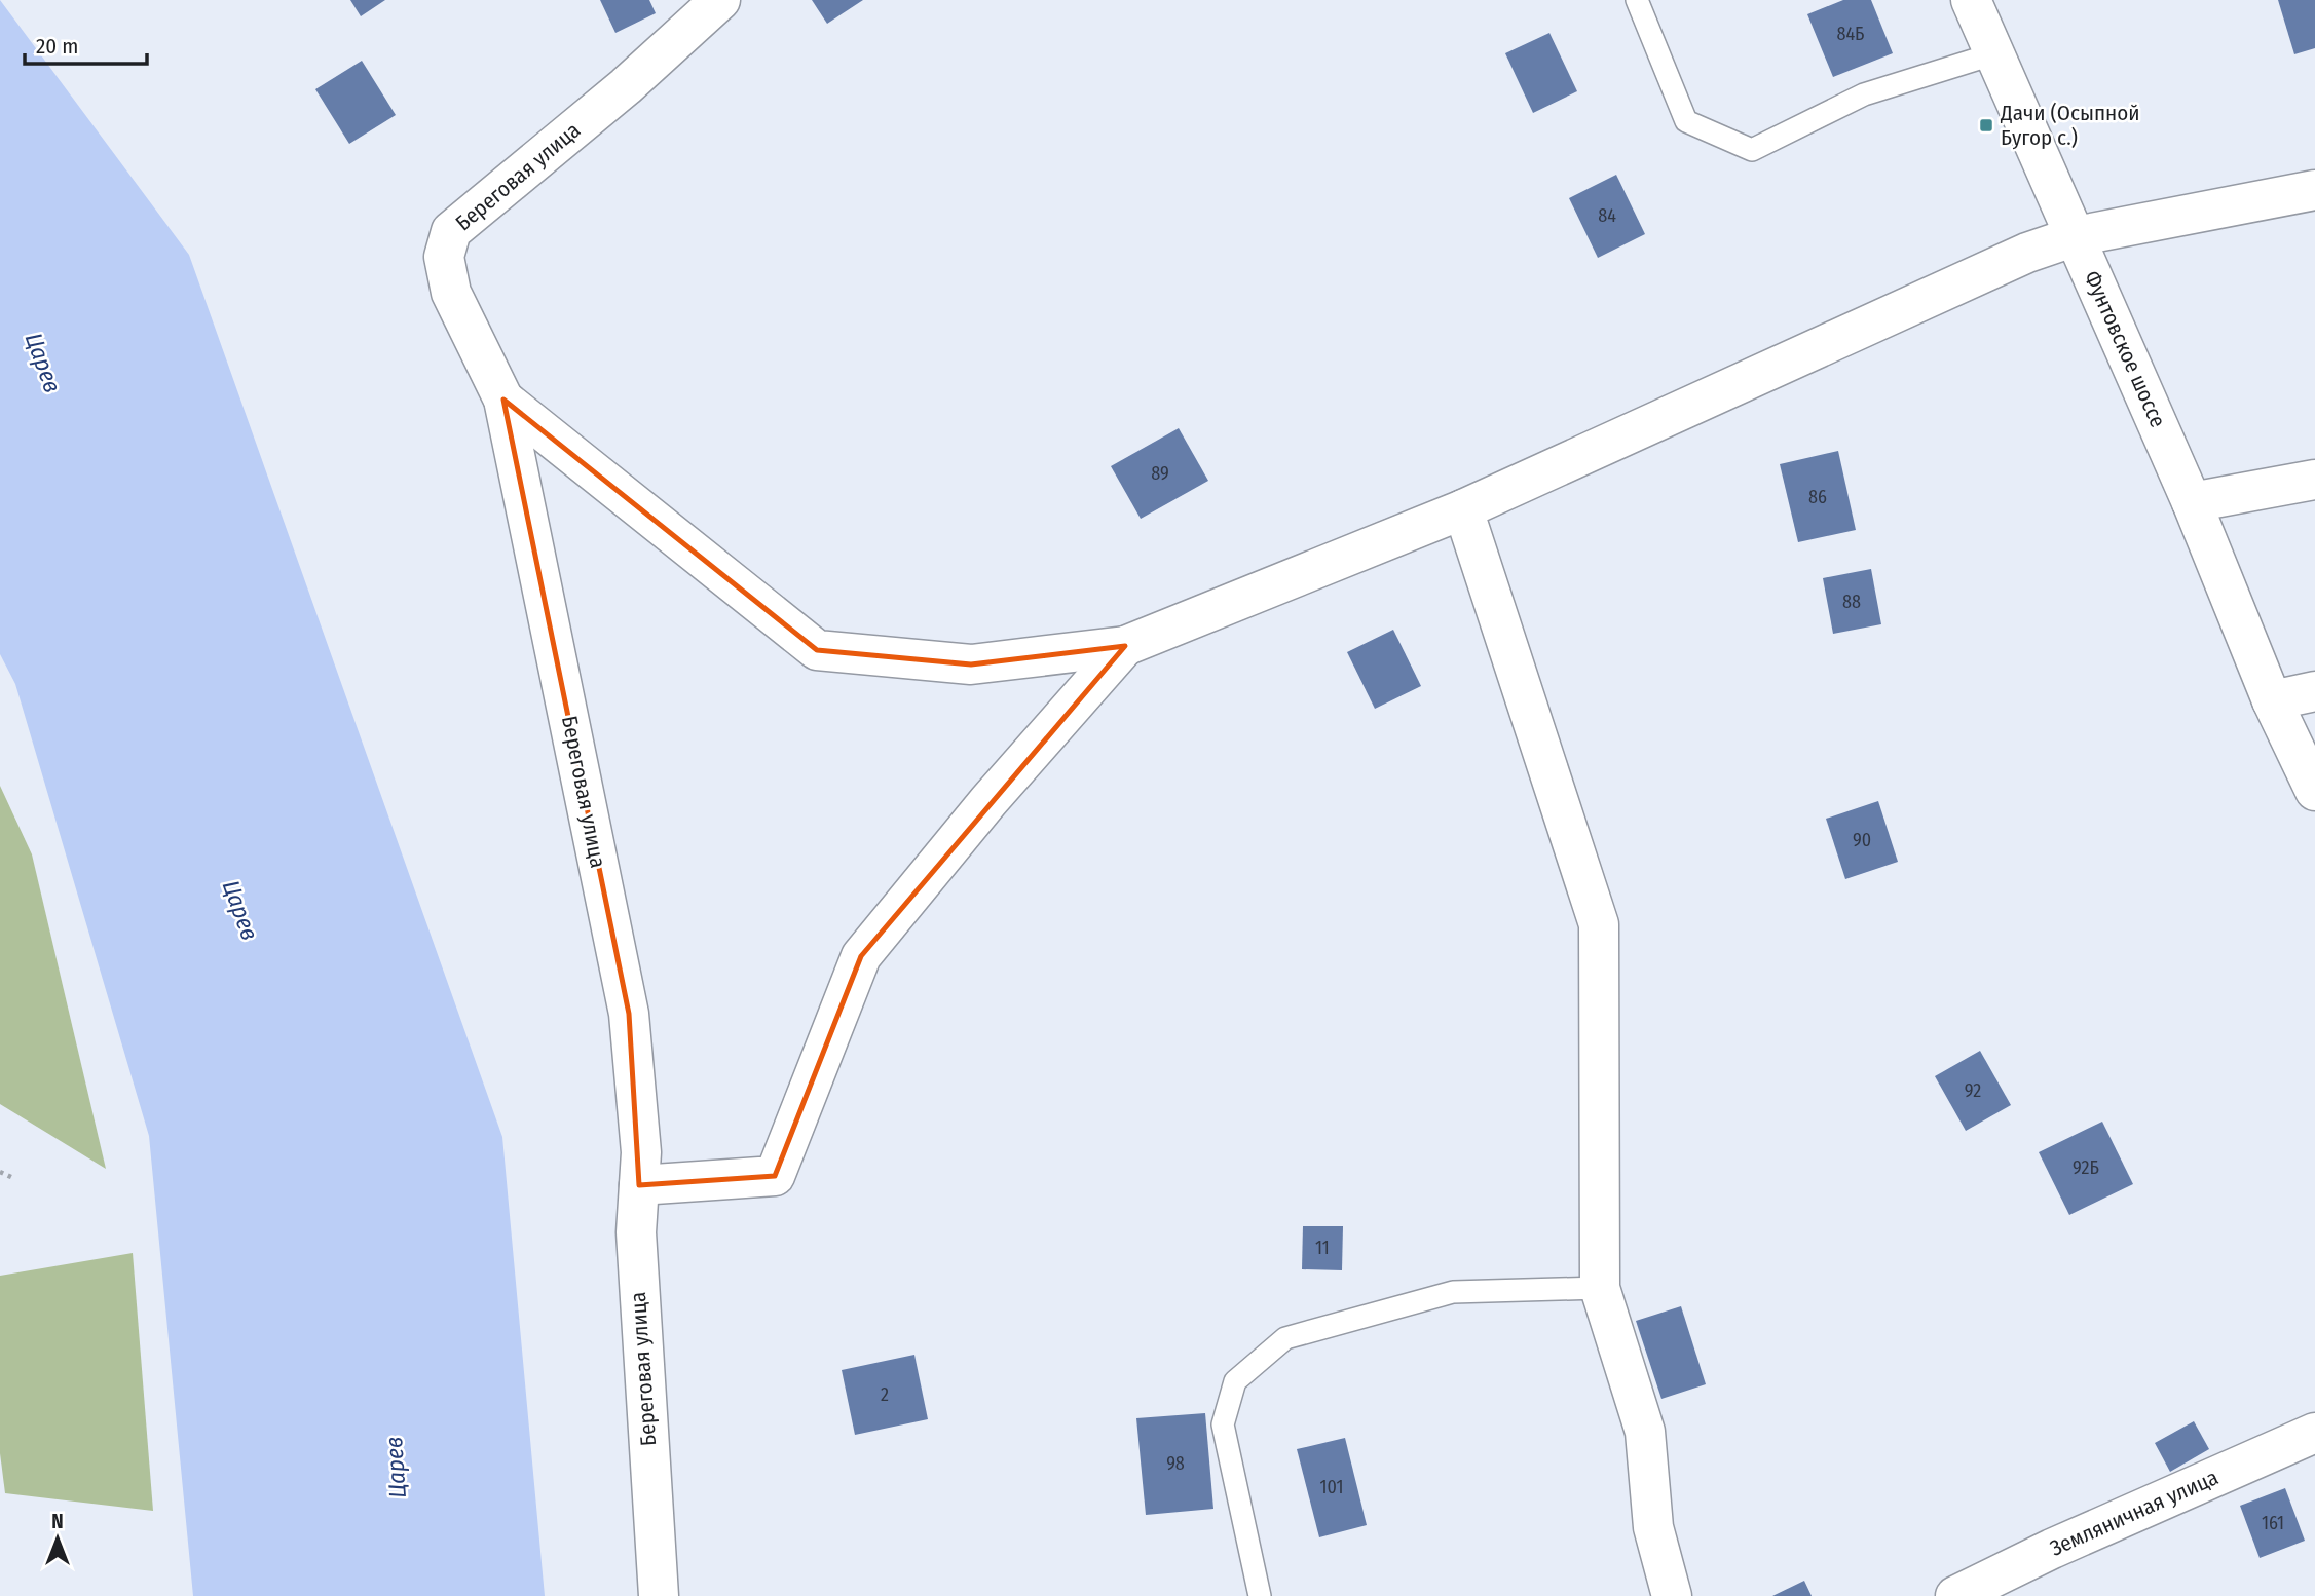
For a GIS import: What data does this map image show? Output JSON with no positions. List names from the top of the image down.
{
  "streets": {
    "street": ["Береговая улица", "Фунтовское шоссе", "Земляничная улица"]
  },
  "water": ["Царев"],
  "places": {
    "transit": ["Дачи (Осыпной Бугор с.)"]
  },
  "house_numbers": [
    "84Б",
    "84",
    "89",
    "86",
    "88",
    "90",
    "92",
    "92Б",
    "11",
    "2",
    "98",
    "101",
    "161"
  ],
  "scale_bar": "20 m",
  "north": "top"
}
